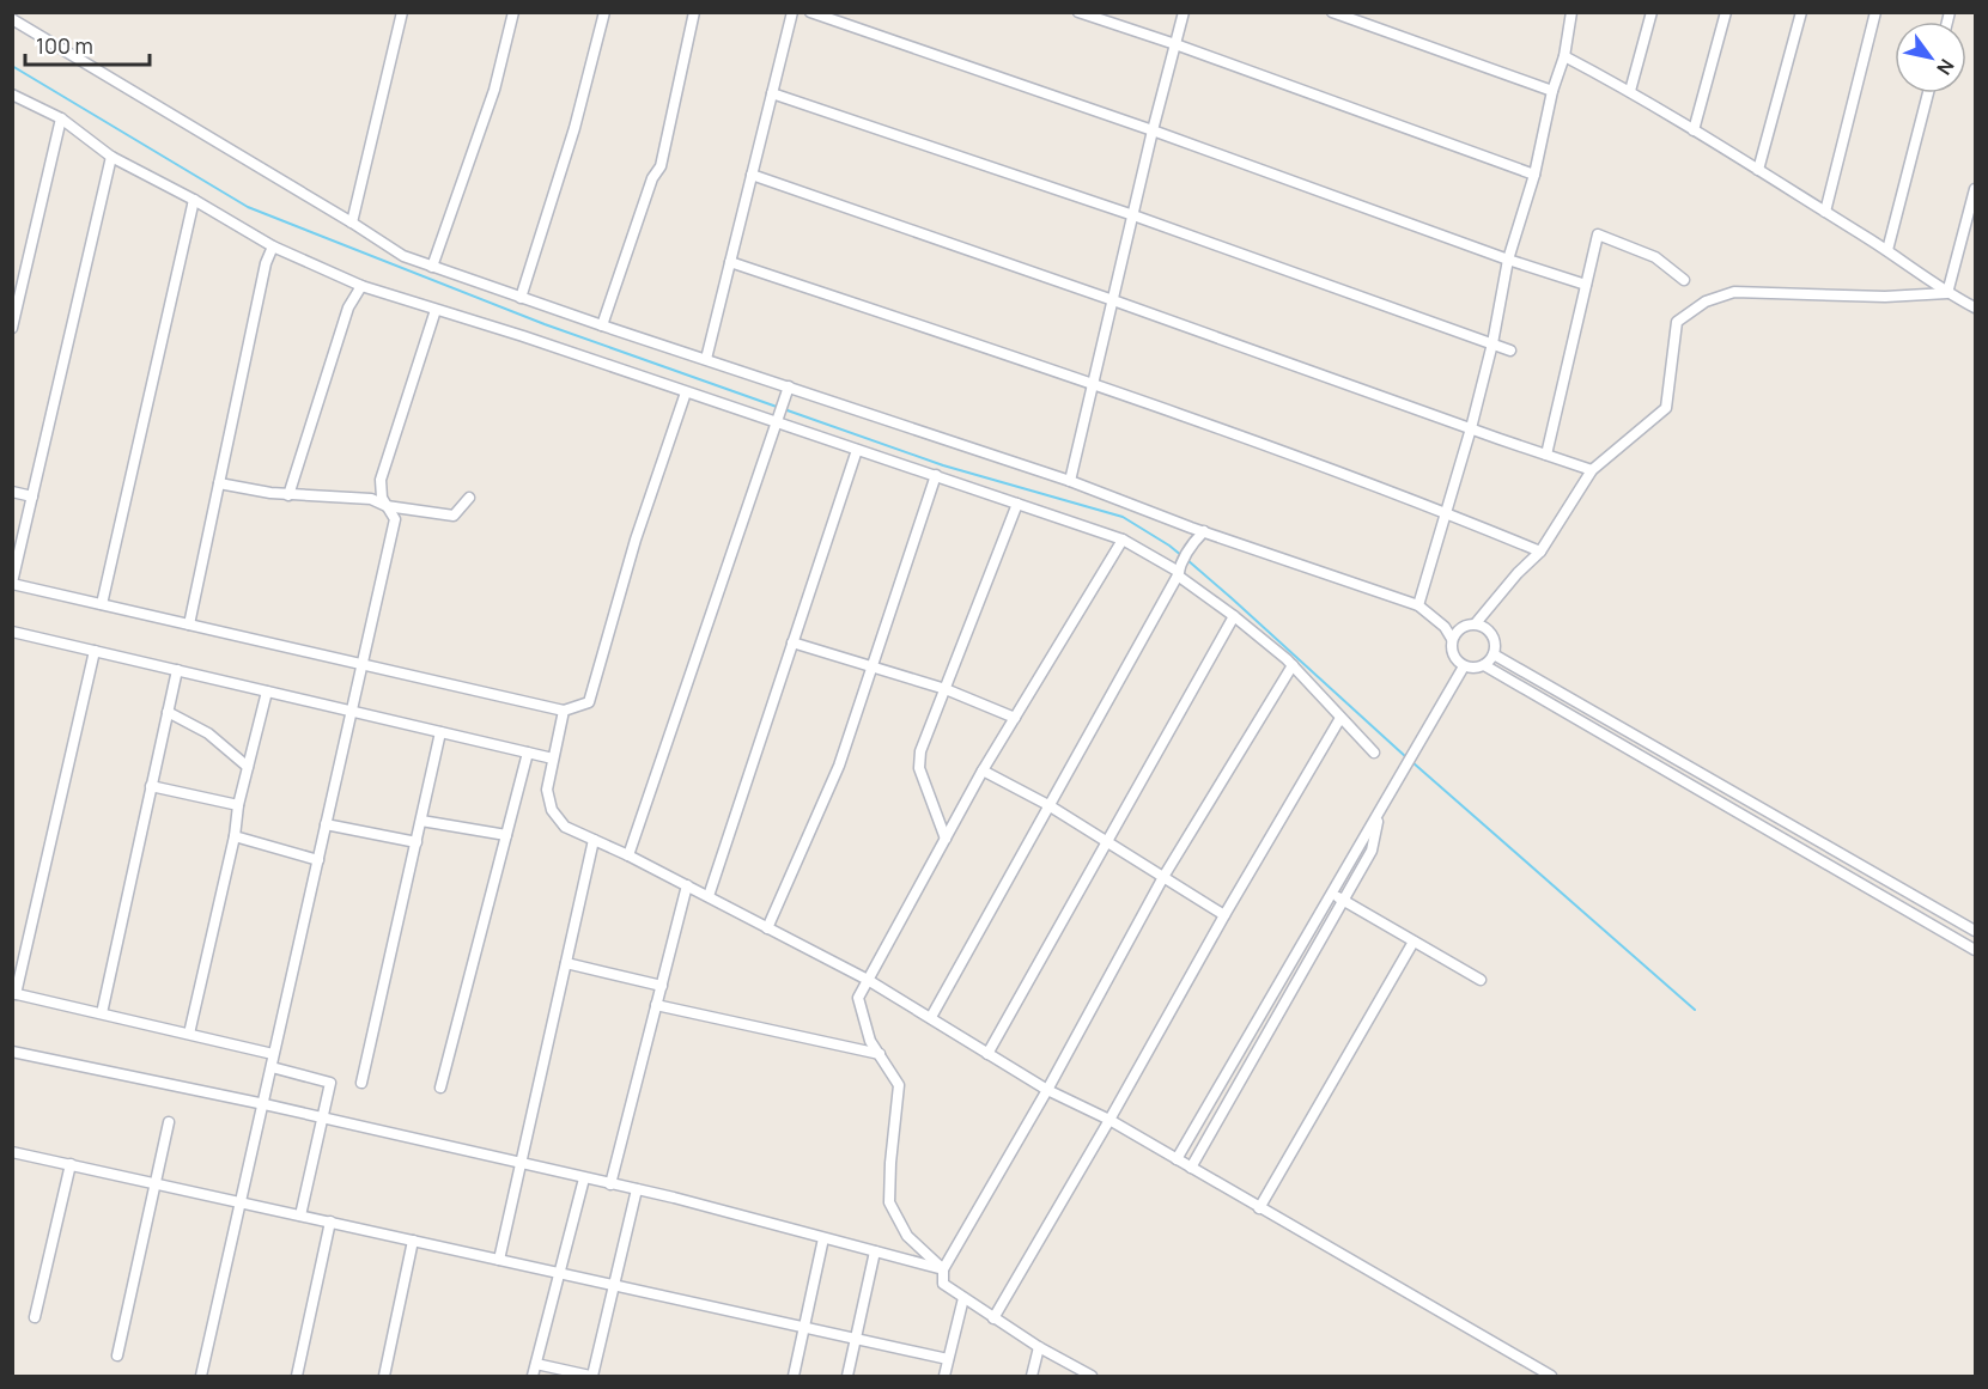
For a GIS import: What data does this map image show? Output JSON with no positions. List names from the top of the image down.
{
  "scale_bar": "100 m",
  "north": "bottom right"
}
